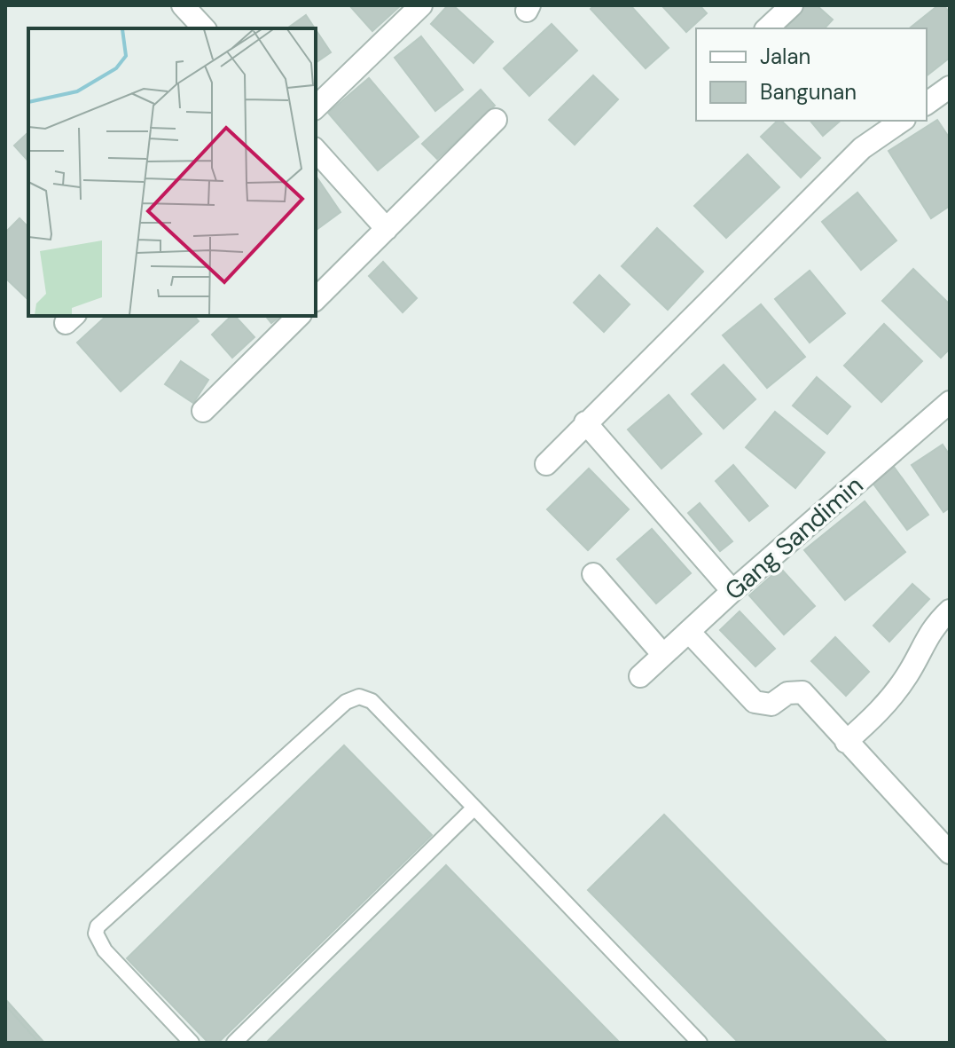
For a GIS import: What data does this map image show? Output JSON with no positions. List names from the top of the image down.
{
  "streets": {
    "street": ["Gang Sandimin"]
  },
  "legend": ["Jalan", "Bangunan"]
}
